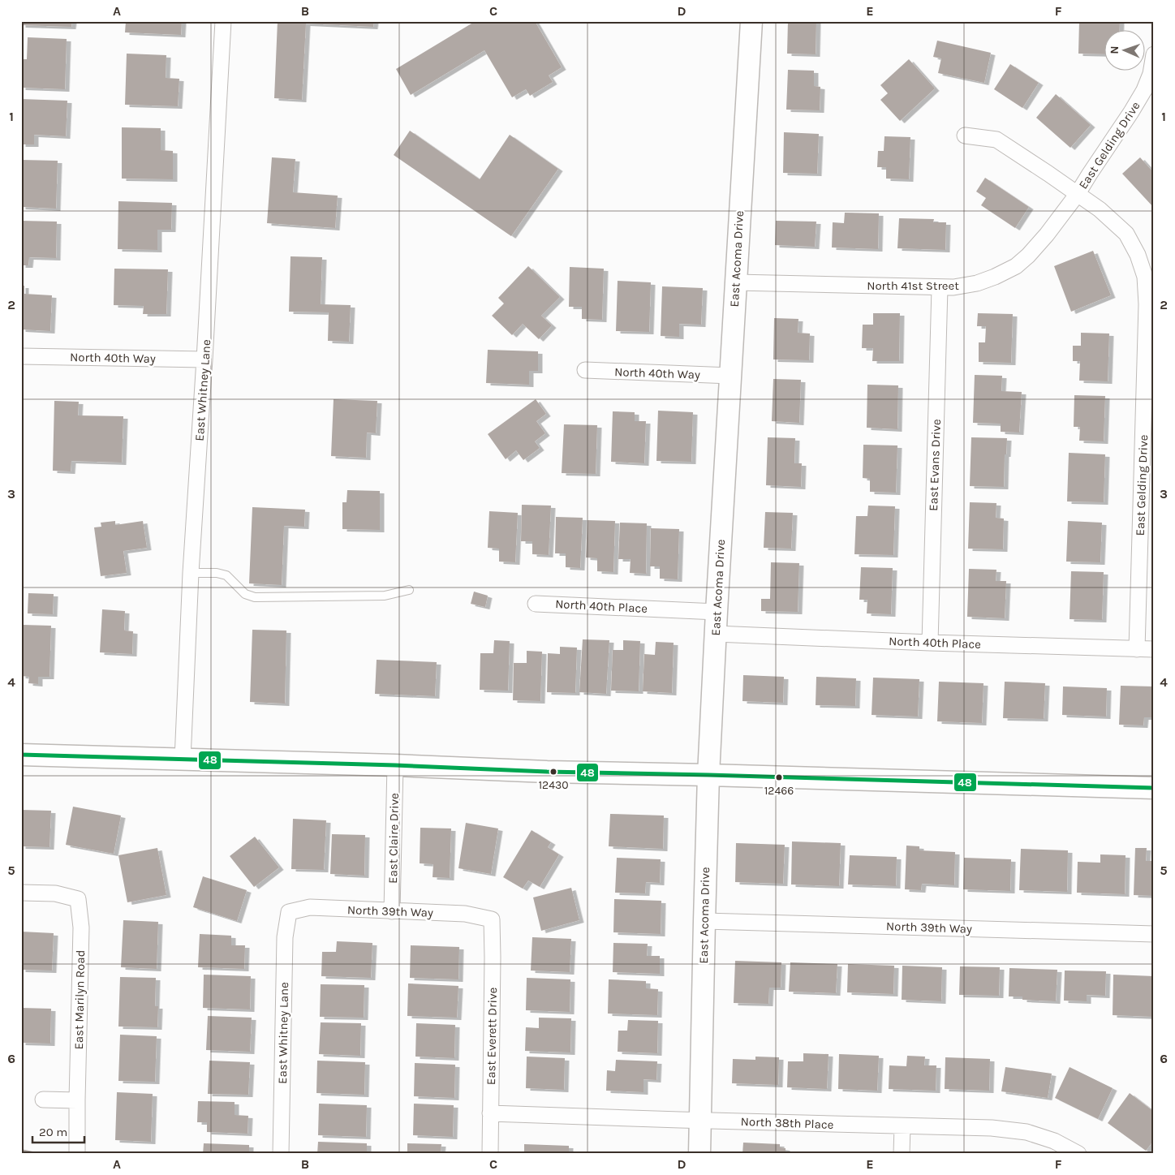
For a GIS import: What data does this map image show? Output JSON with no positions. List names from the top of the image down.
{
  "streets": {
    "street": [
      "East Gelding Drive",
      "East Acoma Drive",
      "North 41st Street",
      "North 40th Way",
      "East Whitney Lane",
      "East Evans Drive",
      "North 40th Place",
      "East Claire Drive",
      "North 39th Way",
      "East Marilyn Road",
      "East Everett Drive",
      "North 38th Place"
    ]
  },
  "crossings": [
    ["East Gelding Drive", "North 41st Street"],
    ["East Gelding Drive", "North 40th Place"],
    ["East Acoma Drive", "North 41st Street"],
    ["East Acoma Drive", "North 40th Way"],
    ["East Acoma Drive", "North 40th Place"],
    ["East Acoma Drive", "North 39th Way"],
    ["East Acoma Drive", "North 38th Place"],
    ["North 41st Street", "East Evans Drive"],
    ["North 40th Way", "East Whitney Lane"],
    ["East Whitney Lane", "North 39th Way"],
    ["East Evans Drive", "North 40th Place"],
    ["East Claire Drive", "North 39th Way"],
    ["North 39th Way", "East Everett Drive"],
    ["East Everett Drive", "North 38th Place"]
  ],
  "places": ["12430", "12466"],
  "lines": ["transit line 48"],
  "scale_bar": "20 m",
  "north": "left",
  "grid": {
    "columns": [
      "A",
      "B",
      "C",
      "D",
      "E",
      "F"
    ],
    "rows": [
      "1",
      "2",
      "3",
      "4",
      "5",
      "6"
    ]
  }
}
